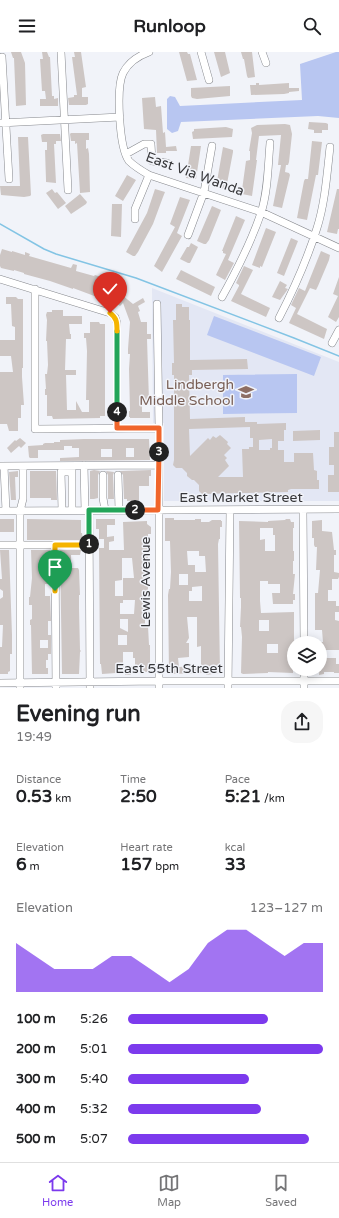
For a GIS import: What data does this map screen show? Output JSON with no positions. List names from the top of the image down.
{
  "streets": {
    "street": [
      "East Via Wanda",
      "East Market Street",
      "Lewis Avenue",
      "East 55th Street"
    ]
  },
  "crossings": [
    ["East Market Street", "Lewis Avenue"],
    ["Lewis Avenue", "East 55th Street"]
  ],
  "places": {
    "school or university": ["Lindbergh Middle School"]
  },
  "page": {
    "header": "Runloop",
    "pins": [
      "4",
      "3",
      "2",
      "1"
    ],
    "heading": ["Evening run", "19:49"],
    "stats": [
      ["Distance", "0.53 km"],
      ["Time", "2:50"],
      ["Pace", "5:21 /km"],
      ["Elevation", "6 m"],
      ["Heart rate", "157 bpm"],
      ["kcal", "33"]
    ],
    "chart": ["Elevation", "123–127 m"],
    "list": [
      {
        "name": "100 m",
        "note": "5:26"
      },
      {
        "name": "200 m",
        "note": "5:01"
      },
      {
        "name": "300 m",
        "note": "5:40"
      },
      {
        "name": "400 m",
        "note": "5:32"
      },
      {
        "name": "500 m",
        "note": "5:07"
      }
    ],
    "tabs": ["Home", "Map", "Saved"]
  }
}
